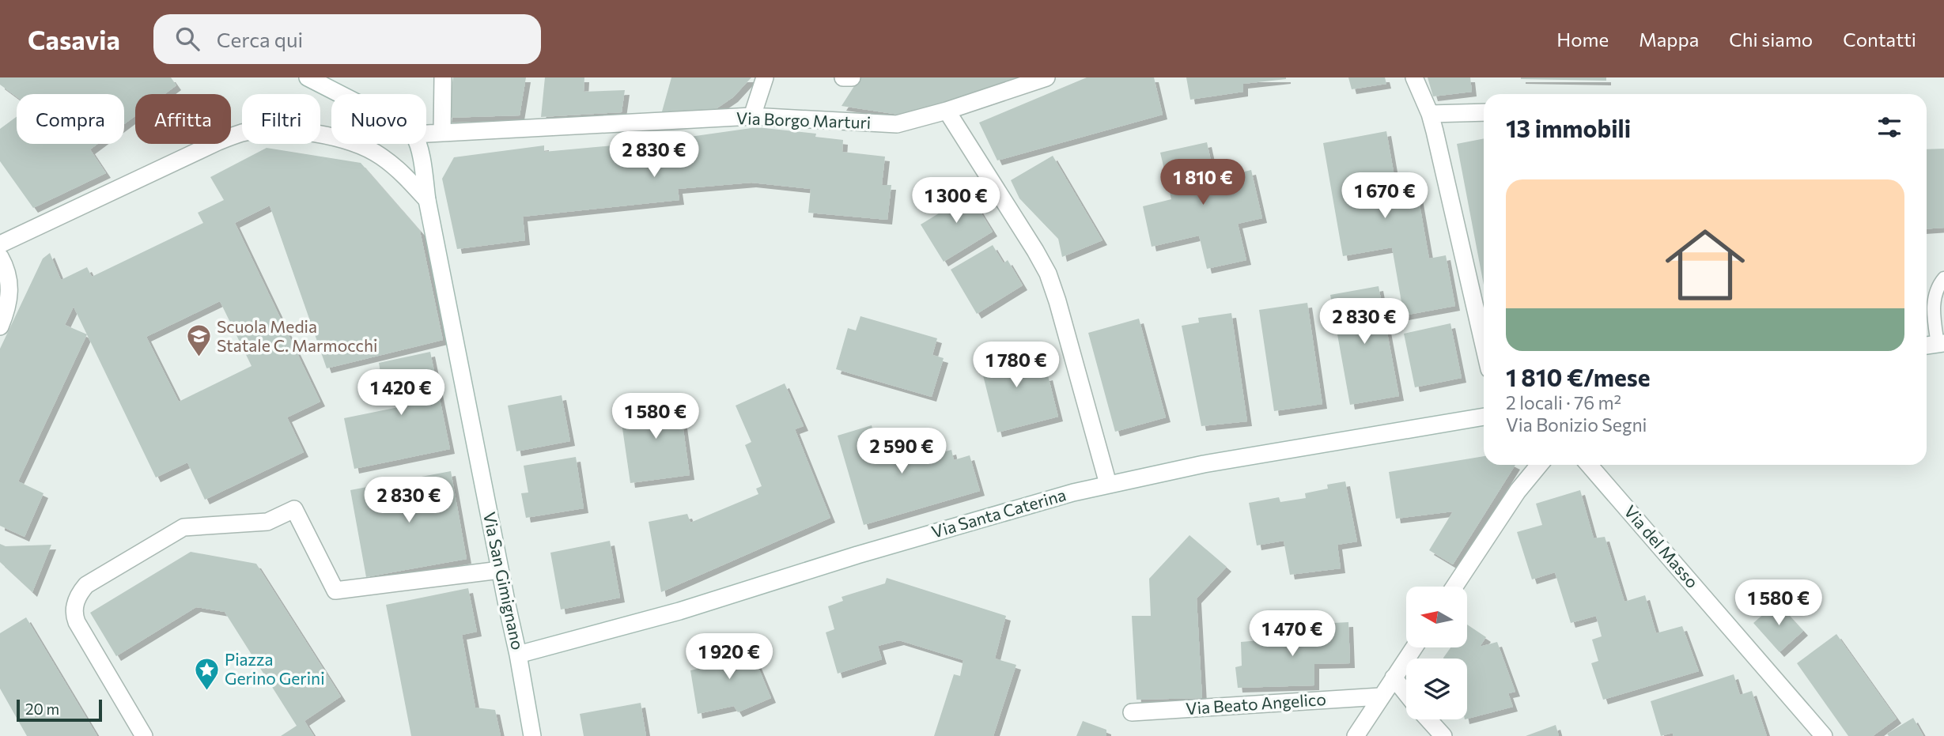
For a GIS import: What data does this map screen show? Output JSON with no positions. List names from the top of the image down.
{
  "streets": {
    "street": [
      "Via Borgo Marturi",
      "Via Santa Caterina",
      "Via del Masso",
      "Via San Gimignano",
      "Via Beato Angelico"
    ]
  },
  "crossings": [
    ["Via Santa Caterina", "Via San Gimignano"]
  ],
  "places": {
    "school or university": ["Scuola Media Statale C. Marmocchi"],
    "place": ["Piazza Gerino Gerini"]
  },
  "scale_bar": "20 m",
  "north": "left",
  "page": {
    "header": "Casavia",
    "search": "Cerca qui",
    "nav": [
      "Home",
      "Mappa",
      "Chi siamo",
      "Contatti"
    ],
    "chip": [
      "Compra",
      "Affitta",
      "Filtri",
      "Nuovo"
    ],
    "heading": "13 immobili",
    "price": [
      "2 830 €",
      "1 810 €",
      "1 670 €",
      "1 300 €",
      "2 830 €",
      "1 780 €",
      "1 420 €",
      "1 580 €",
      "2 590 €",
      "2 830 €",
      "1 580 €",
      "1 470 €",
      "1 920 €"
    ],
    "list": [
      {
        "name": "1 810 €/mese",
        "note": "2 locali · 76 m² · Via Bonizio Segni"
      }
    ],
    "scale": "20 m"
  }
}
